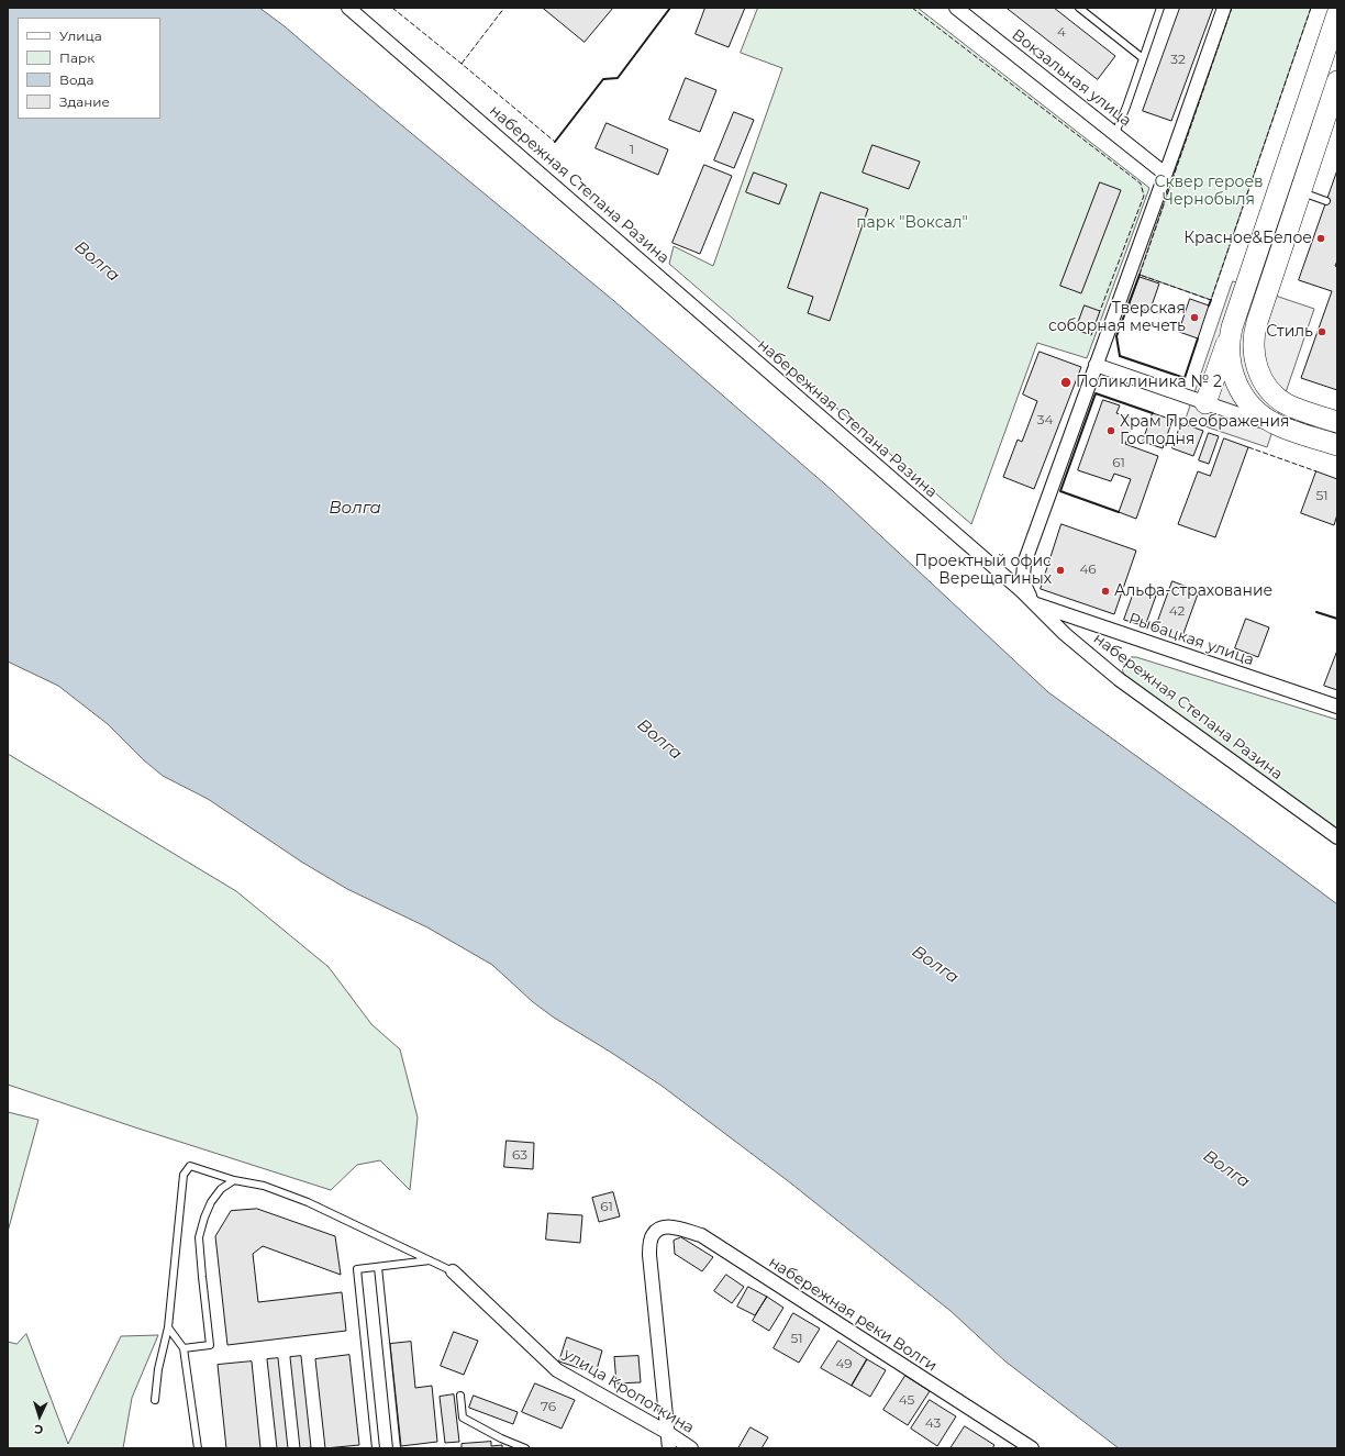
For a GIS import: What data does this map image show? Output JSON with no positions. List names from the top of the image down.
{
  "streets": {
    "street": [
      "Вокзальная улица",
      "набережная Степана Разина",
      "Рыбацкая улица",
      "набережная реки Волги",
      "улица Кропоткина"
    ]
  },
  "crossings": [
    ["набережная Степана Разина", "Рыбацкая улица"],
    ["набережная реки Волги", "улица Кропоткина"]
  ],
  "water": ["Волга"],
  "parks": ["Сквер героев Чернобыля", "парк \"Воксал\""],
  "places": [
    "Красное&Белое",
    "Тверская соборная мечеть",
    "Стиль",
    "Поликлиника № 2",
    "Храм Преображения Господня",
    "Проектный офис Верещагиных",
    "Альфа-страхование"
  ],
  "house_numbers": [
    "4",
    "32",
    "1",
    "34",
    "61",
    "51",
    "46",
    "42",
    "63",
    "61",
    "51",
    "49",
    "45",
    "76",
    "43"
  ],
  "legend": [
    "Улица",
    "Парк",
    "Вода",
    "Здание"
  ],
  "north": "bottom"
}
